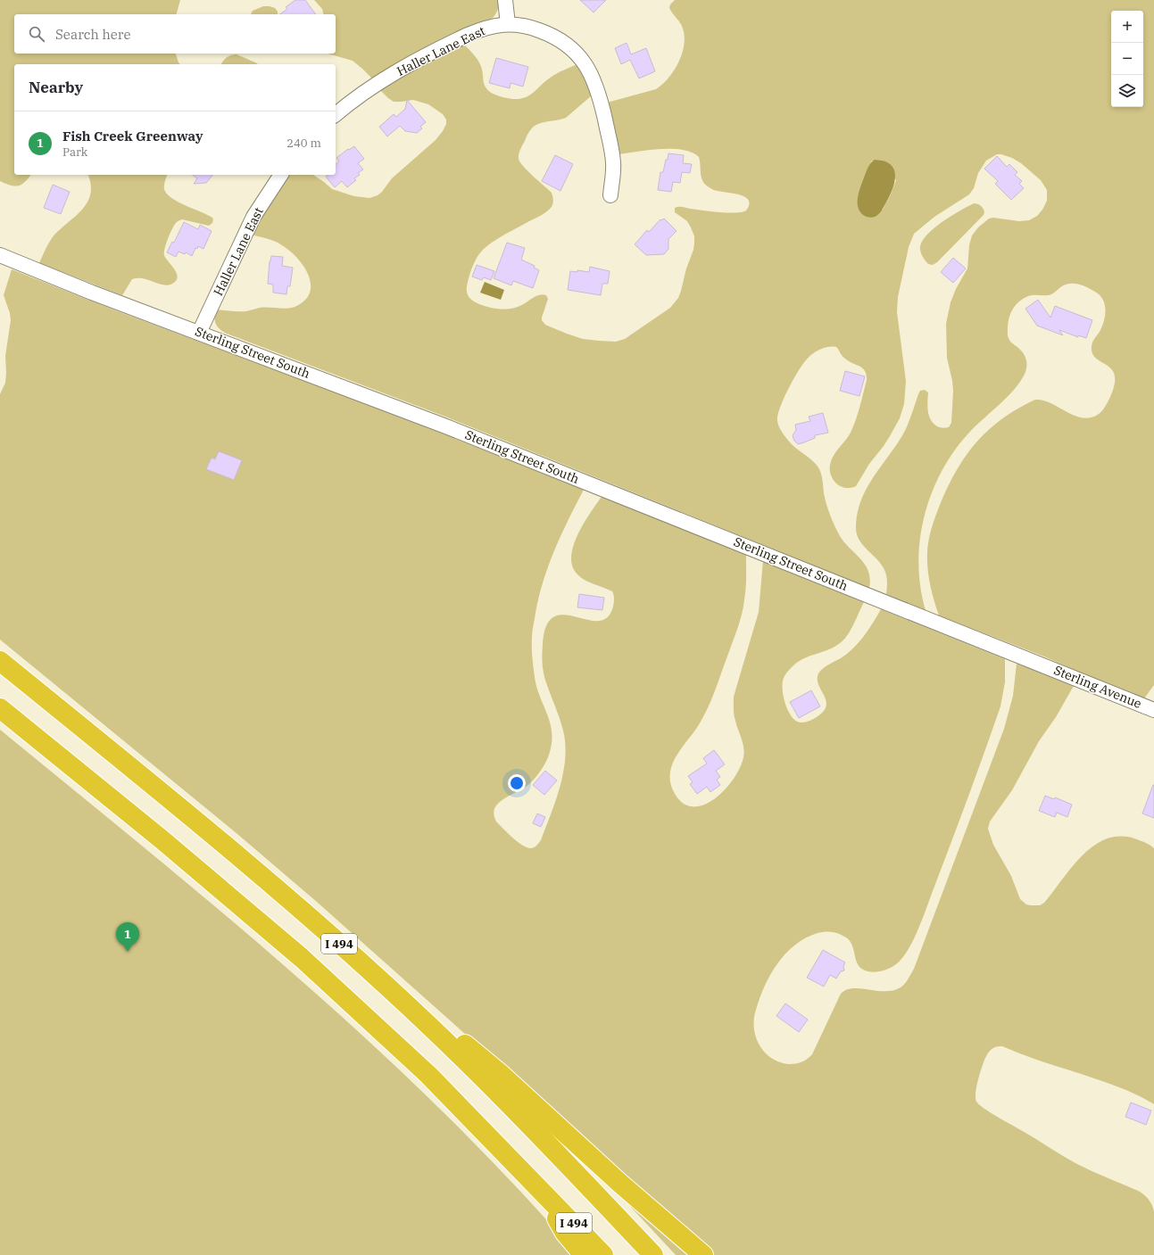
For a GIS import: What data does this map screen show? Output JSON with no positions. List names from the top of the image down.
{
  "streets": {
    "highway": ["I 494"],
    "street": ["Haller Lane East", "Sterling Street South", "Sterling Avenue"]
  },
  "crossings": [
    ["Haller Lane East", "Sterling Street South"],
    ["Sterling Street South", "Sterling Avenue"]
  ],
  "page": {
    "map_buttons": ["+", "−"],
    "search": "Search here",
    "heading": "Nearby",
    "list": [
      {
        "mark": "1",
        "name": "Fish Creek Greenway",
        "note": "Park",
        "value": "240 m"
      }
    ],
    "pins": "1"
  }
}
